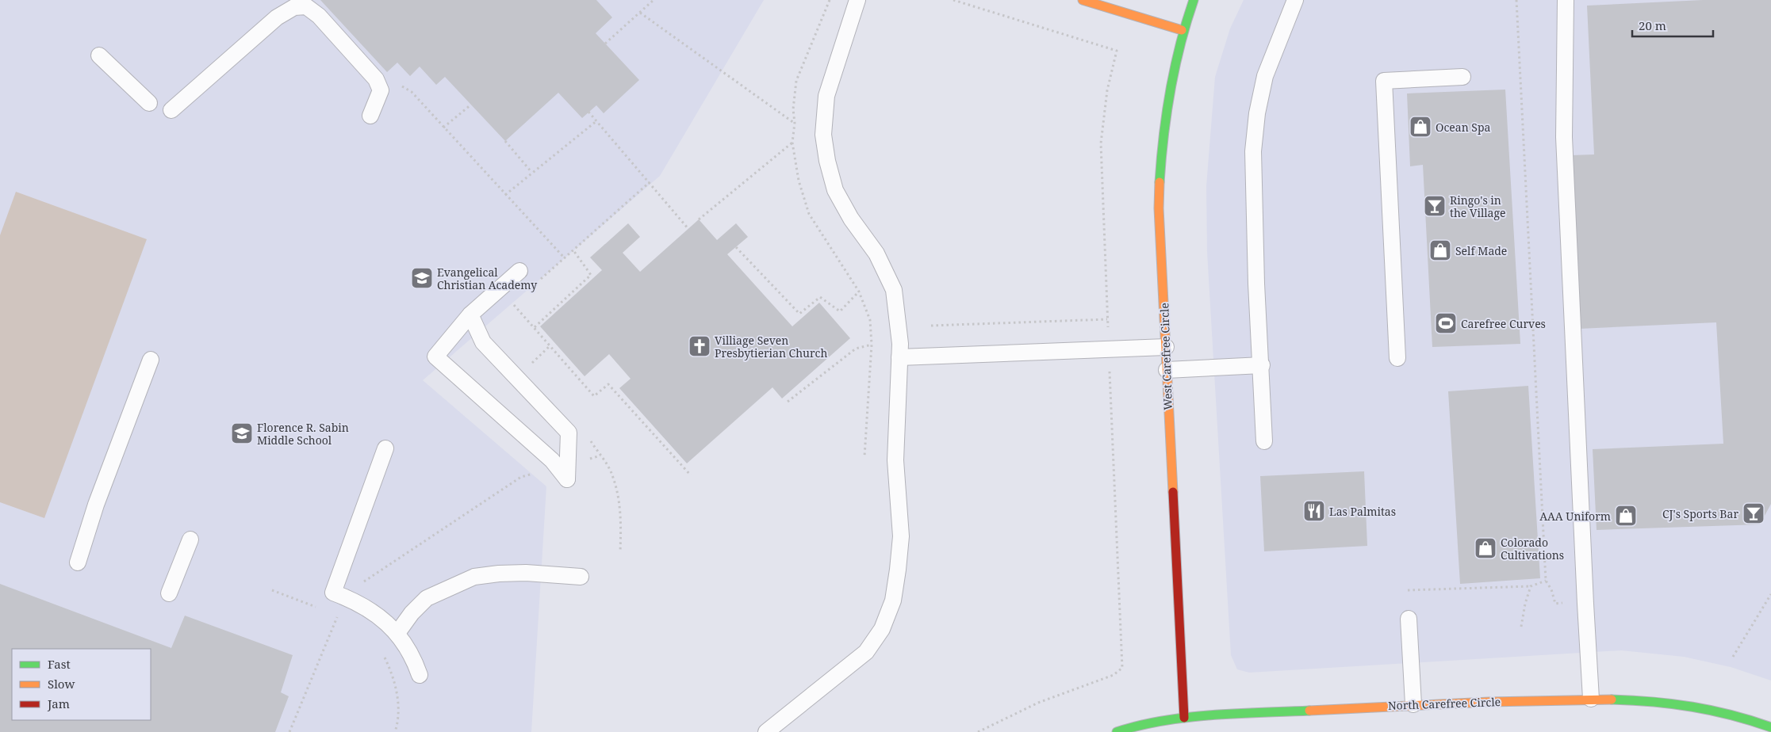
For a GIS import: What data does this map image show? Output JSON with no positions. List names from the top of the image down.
{
  "streets": {
    "main road": ["West Carefree Circle", "North Carefree Circle"]
  },
  "crossings": [
    ["West Carefree Circle", "North Carefree Circle"]
  ],
  "places": {
    "shop": [
      "Ocean Spa",
      "Self Made",
      "AAA Uniform",
      "Colorado Cultivations"
    ],
    "bar": ["Ringo's in the Village", "CJ's Sports Bar"],
    "school or university": ["Evangelical Christian Academy", "Florence R. Sabin Middle School"],
    "sports": ["Carefree Curves"],
    "church": ["Villiage Seven Presbytierian Church"],
    "restaurant": ["Las Palmitas"]
  },
  "legend": ["Fast", "Slow", "Jam"],
  "scale_bar": "20 m"
}
